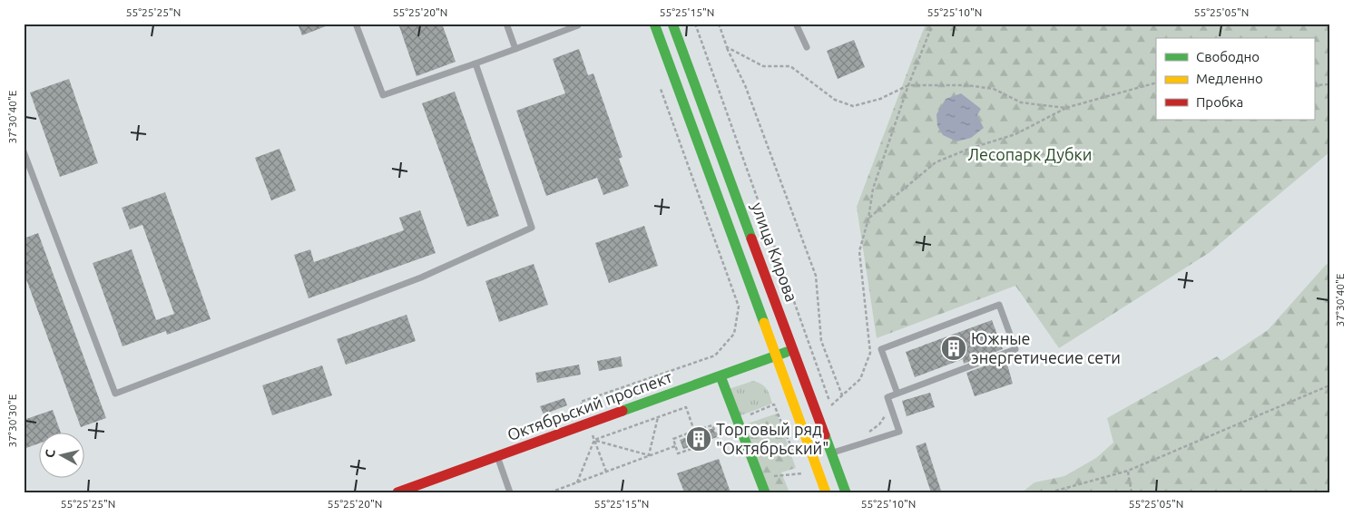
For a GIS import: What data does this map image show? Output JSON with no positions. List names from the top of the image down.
{
  "streets": {
    "main road": ["улица Кирова", "Октябрьский проспект"]
  },
  "crossings": [
    ["улица Кирова", "Октябрьский проспект"]
  ],
  "parks": ["Лесопарк Дубки"],
  "places": {
    "building": ["Южные энергетичесие сети", "Торговый ряд \"Октябрьский\""]
  },
  "legend": ["Свободно", "Медленно", "Пробка"],
  "north": "left",
  "coordinates": [
    "55°25'25\"N",
    "55°25'20\"N",
    "55°25'15\"N",
    "55°25'10\"N",
    "55°25'05\"N",
    "37°30'40\"E",
    "37°30'30\"E"
  ]
}
